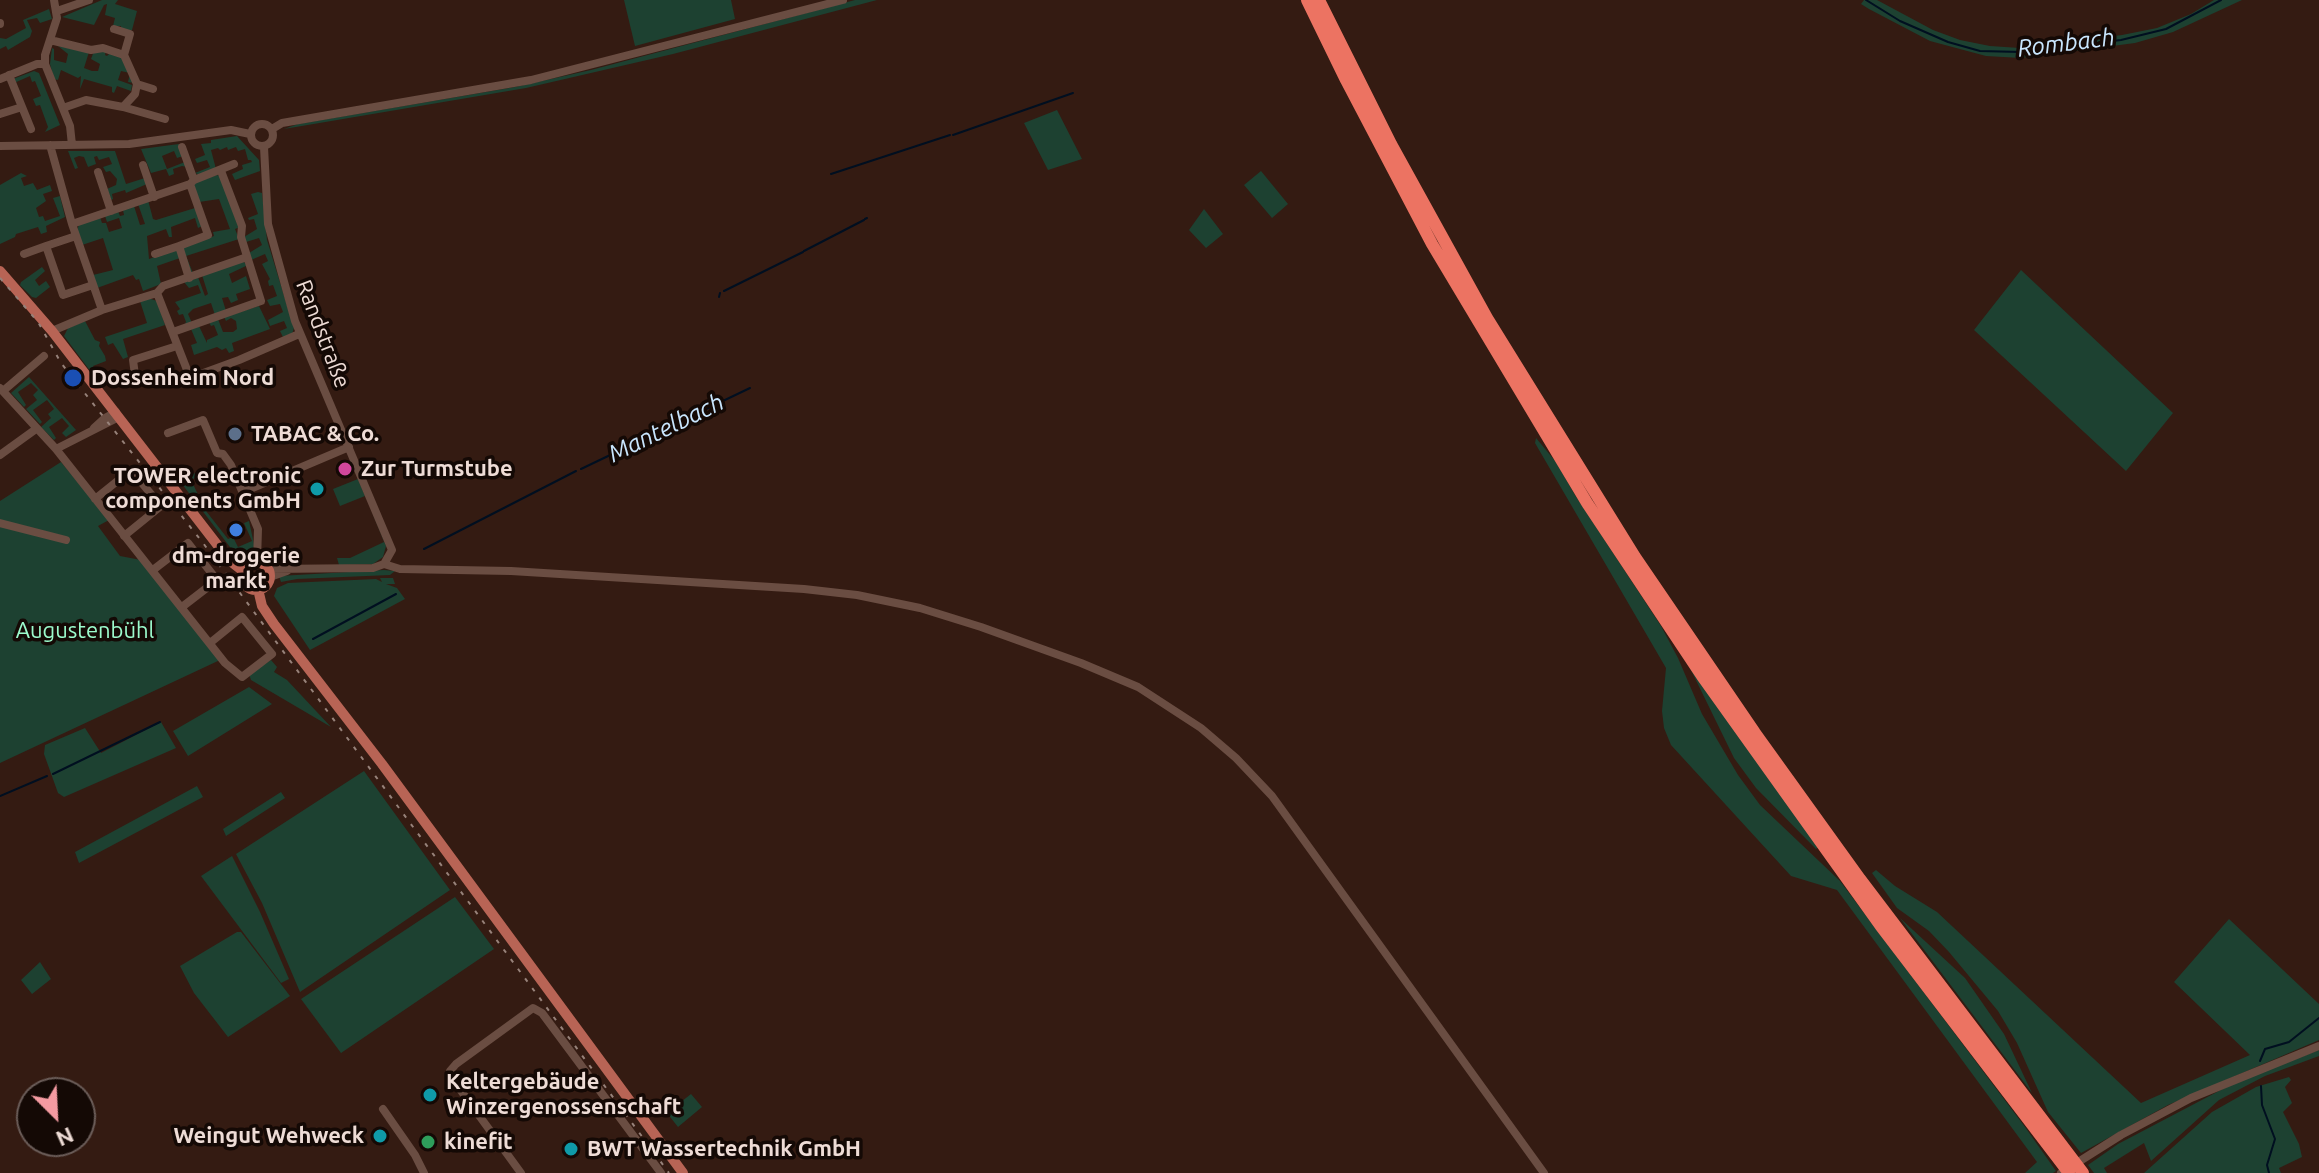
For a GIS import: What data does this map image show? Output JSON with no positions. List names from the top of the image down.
{
  "streets": {
    "street": ["Randstraße"]
  },
  "water": ["Rombach", "Mantelbach"],
  "parks": ["Augustenbühl"],
  "places": [
    "Dossenheim Nord",
    "TABAC & Co.",
    "Zur Turmstube",
    "TOWER electronic components GmbH",
    "dm-drogerie markt",
    "Keltergebäude Winzergenossenschaft",
    "Weingut Wehweck",
    "kinefit",
    "BWT Wassertechnik GmbH"
  ],
  "north": "bottom right"
}
